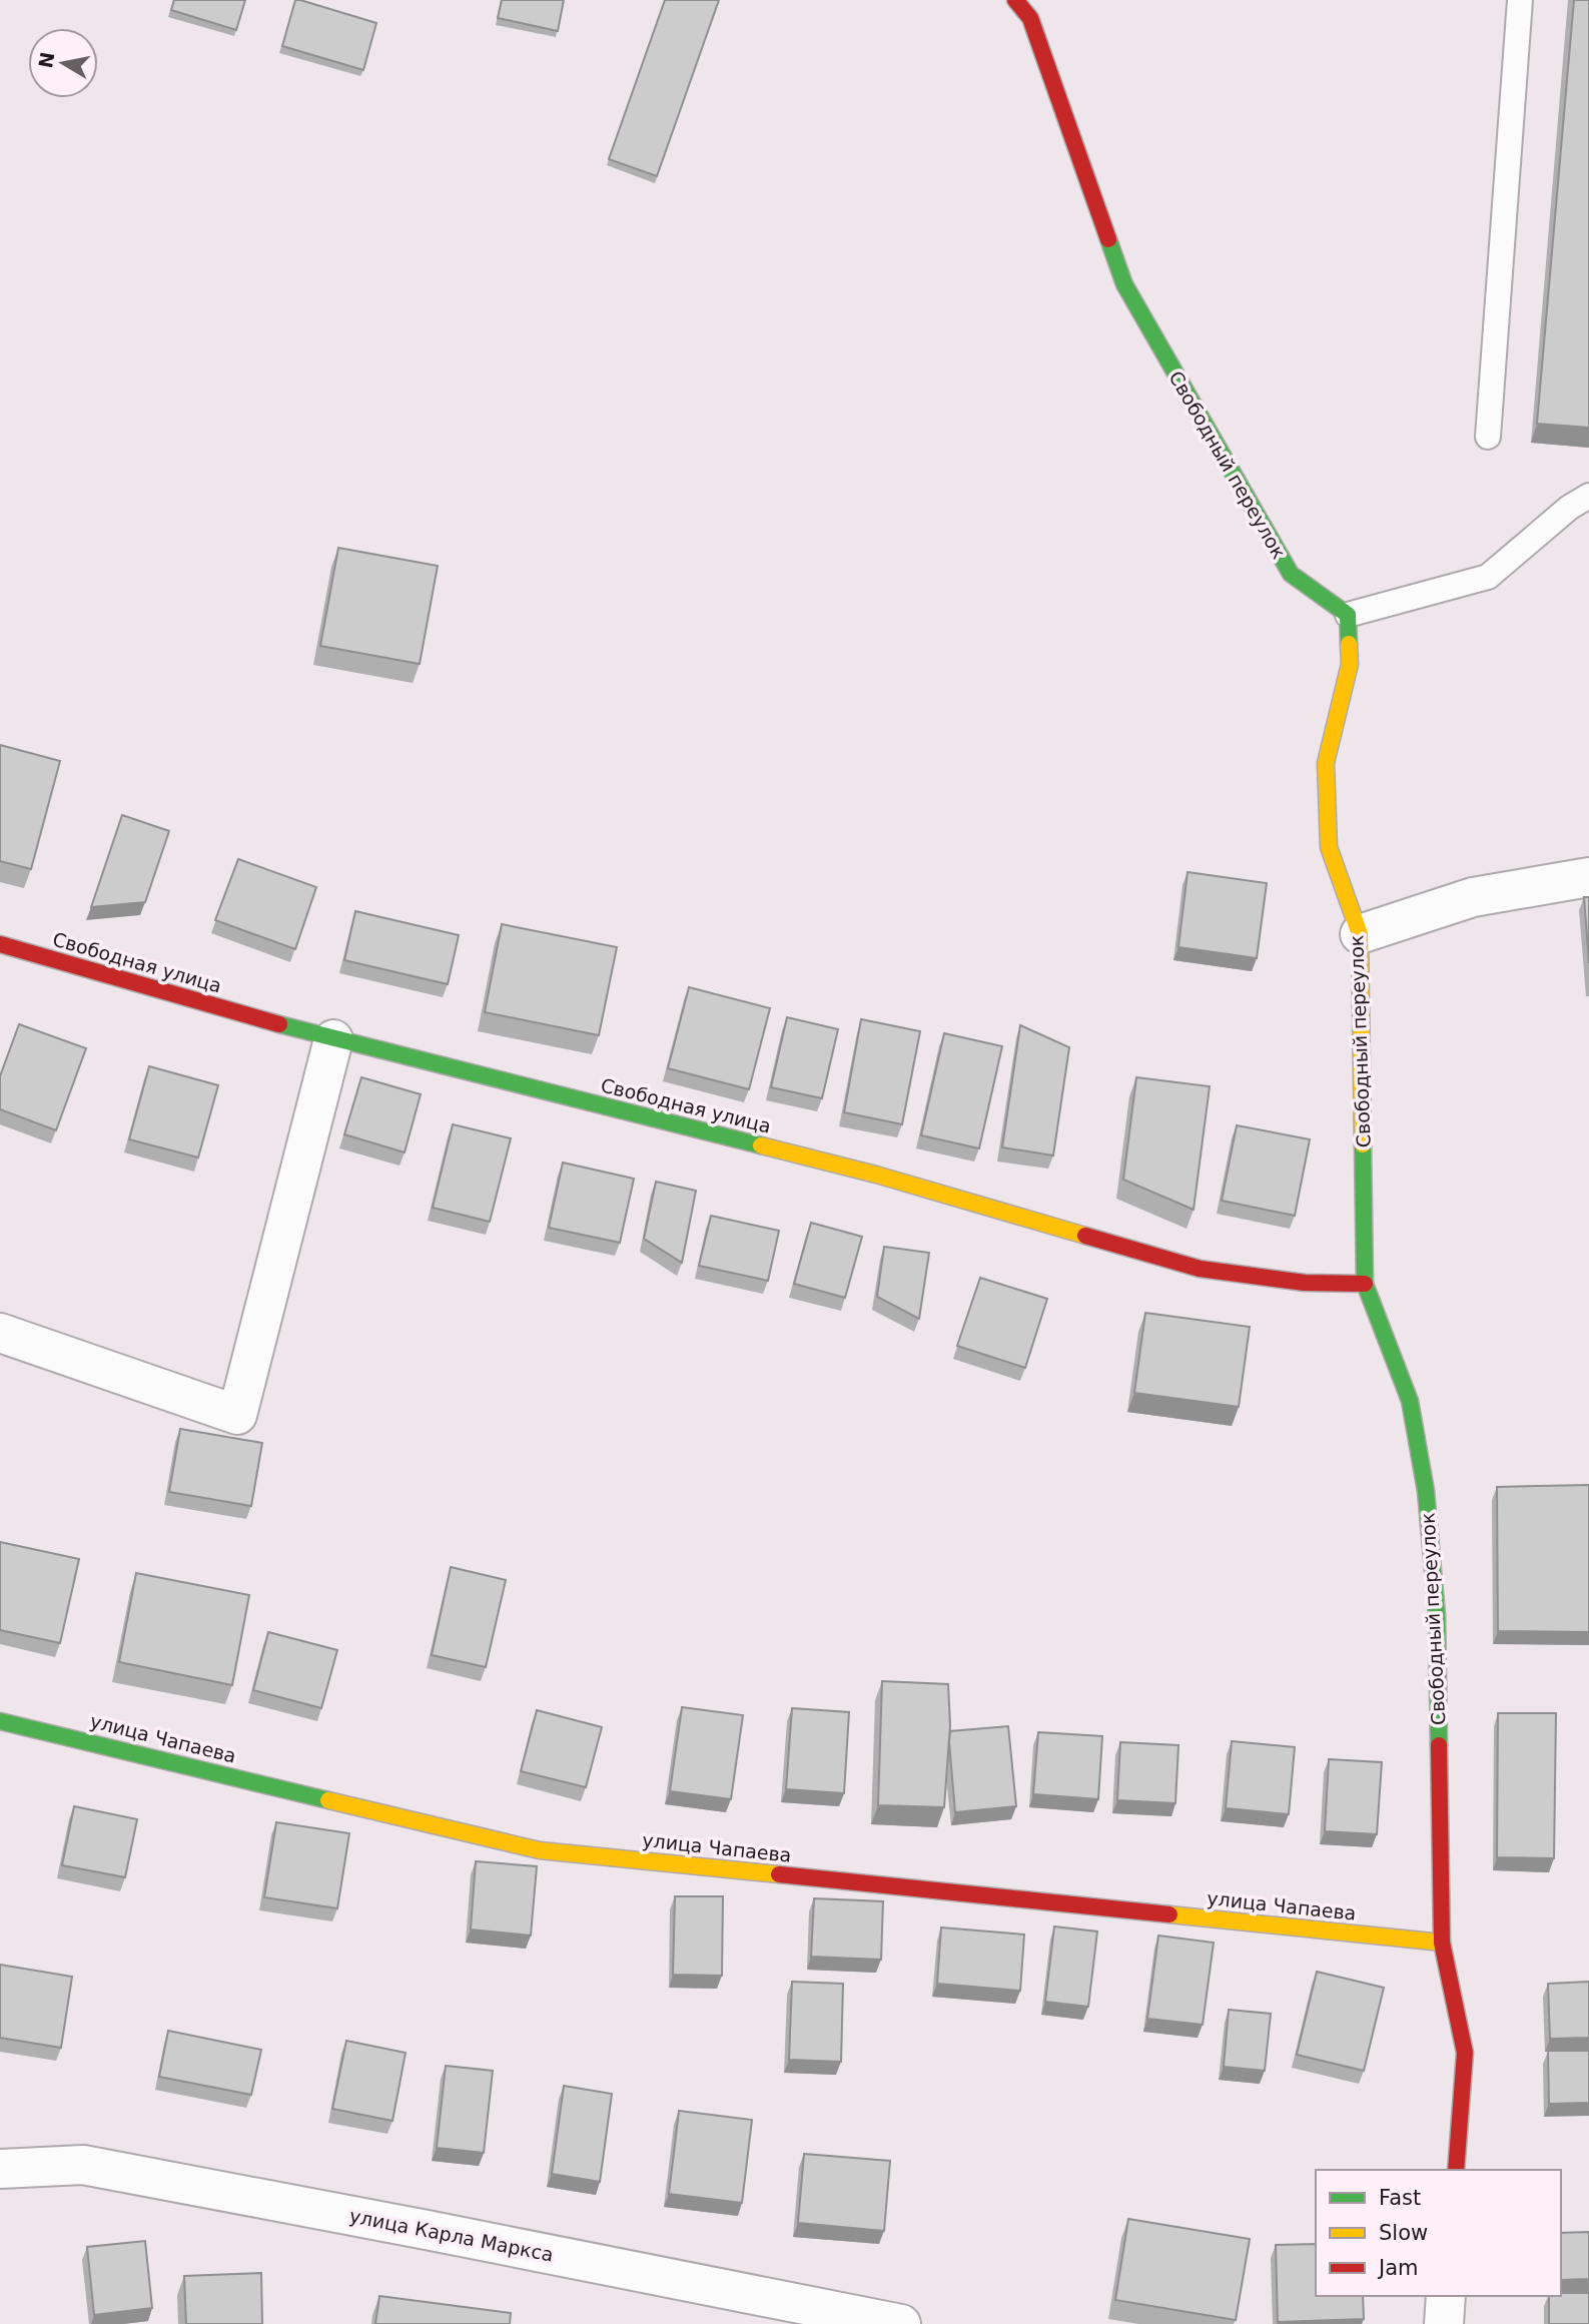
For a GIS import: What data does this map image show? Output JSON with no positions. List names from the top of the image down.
{
  "streets": {
    "street": [
      "Свободный переулок",
      "Свободная улица",
      "улица Чапаева",
      "улица Карла Маркса"
    ]
  },
  "crossings": [
    ["Свободный переулок", "Свободная улица"],
    ["Свободный переулок", "улица Чапаева"]
  ],
  "legend": ["Fast", "Slow", "Jam"],
  "north": "left"
}
